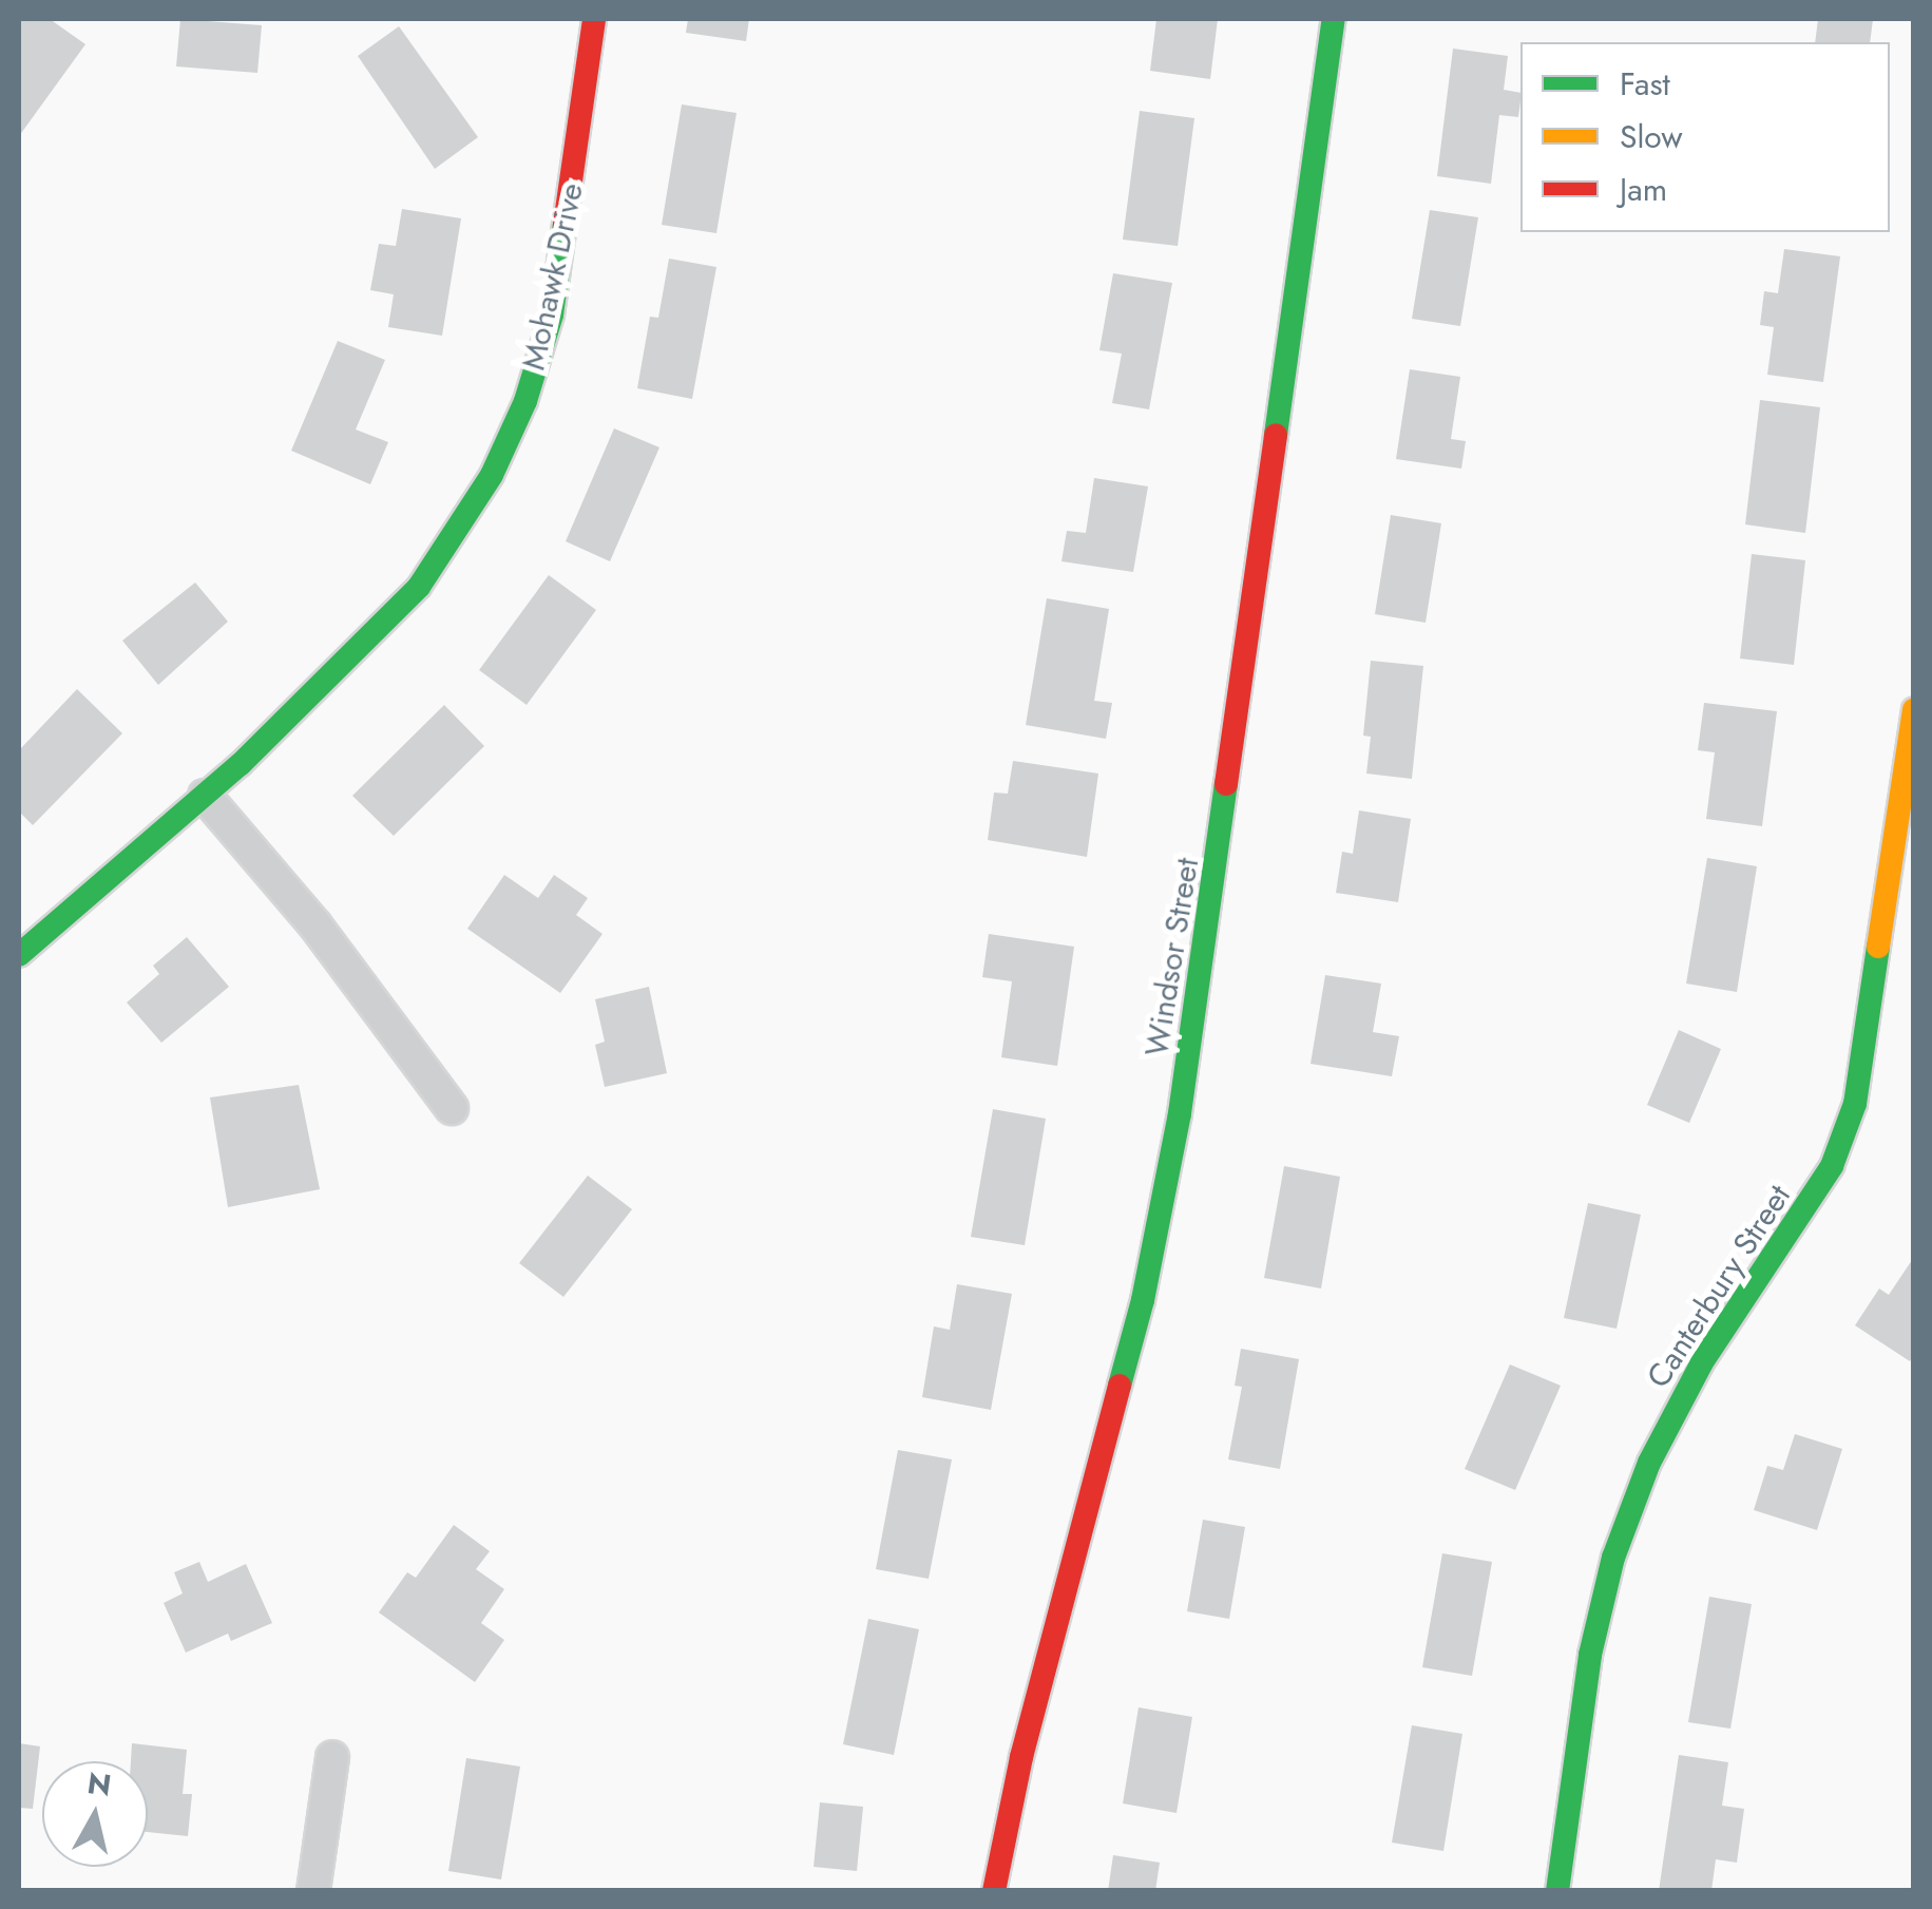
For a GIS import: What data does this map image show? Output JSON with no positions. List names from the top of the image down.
{
  "streets": {
    "street": ["Mohawk Drive", "Windsor Street", "Canterbury Street"]
  },
  "legend": ["Fast", "Slow", "Jam"],
  "north": "top"
}
